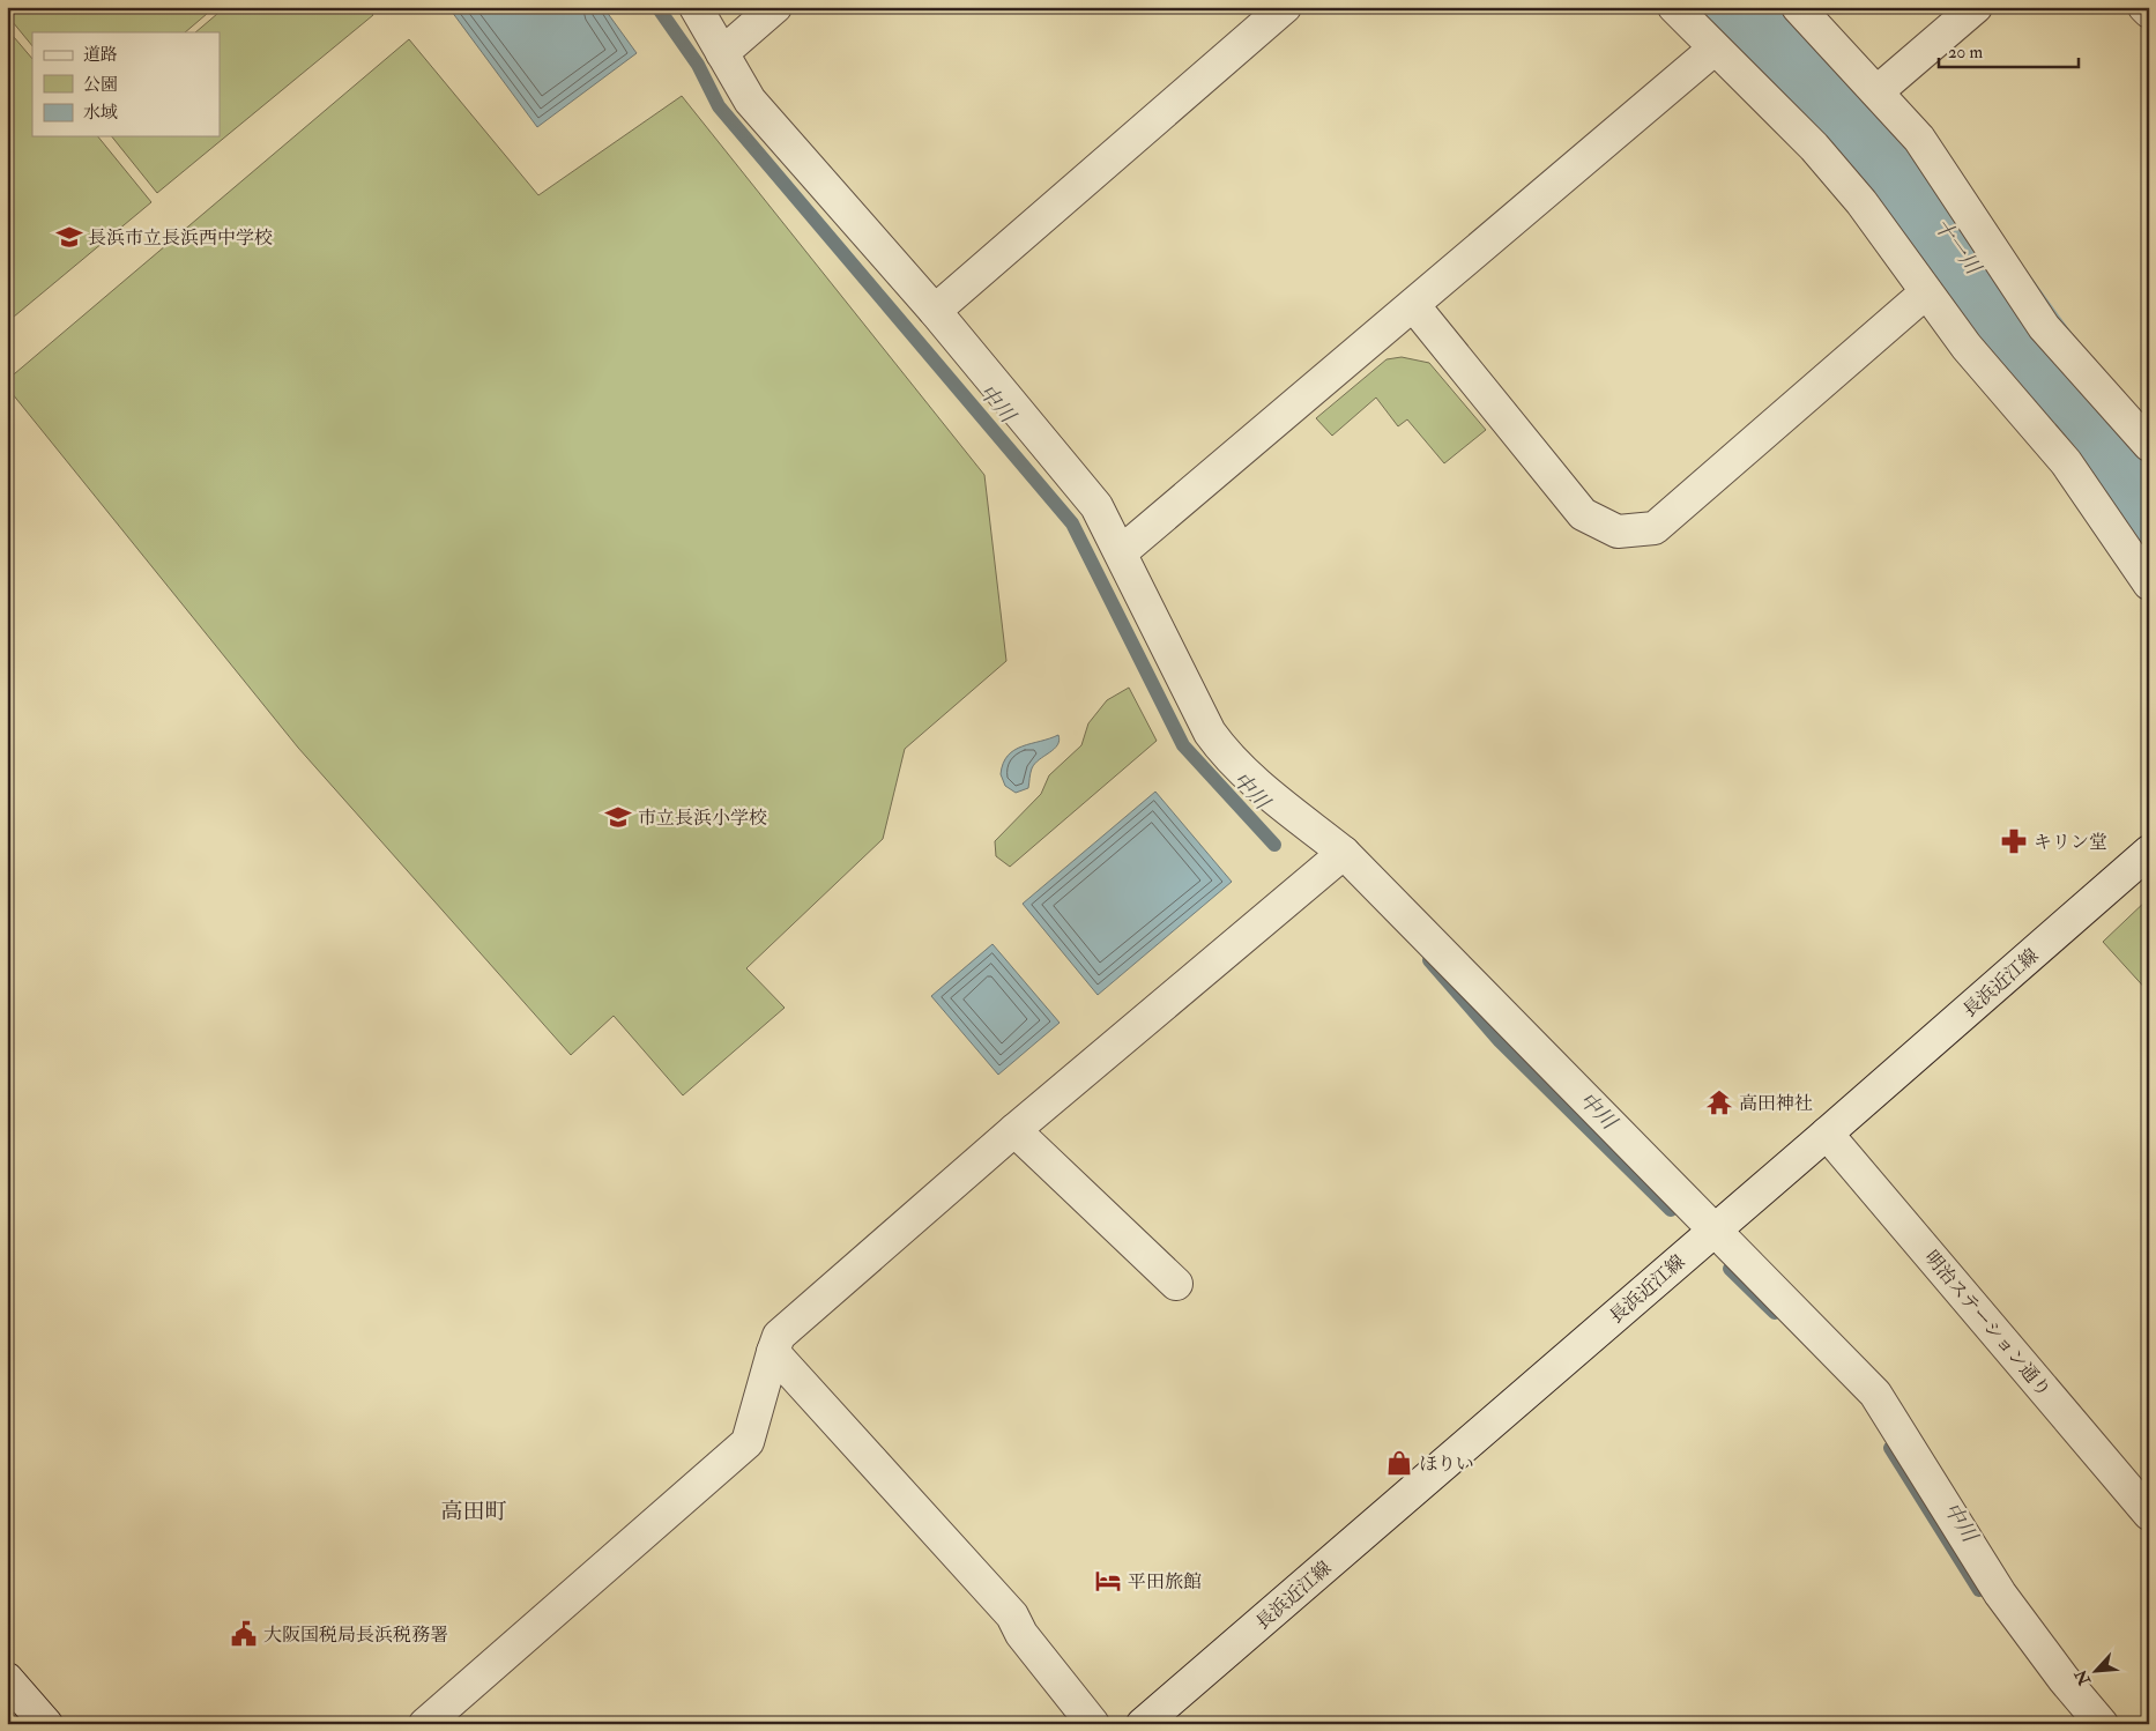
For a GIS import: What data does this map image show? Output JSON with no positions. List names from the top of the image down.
{
  "streets": {
    "street": ["長浜近江線", "明治ステーション通り"]
  },
  "crossings": [
    ["長浜近江線", "明治ステーション通り"]
  ],
  "districts": ["高田町"],
  "water": ["十一川", "中川"],
  "places": {
    "school or university": ["長浜市立長浜西中学校", "市立長浜小学校"],
    "pharmacy": ["キリン堂"],
    "temple": ["高田神社"],
    "shop": ["ほりい"],
    "hotel": ["平田旅館"],
    "public building": ["大阪国税局長浜税務署"]
  },
  "legend": ["道路", "公園", "水域"],
  "scale_bar": "20 m",
  "north": "bottom left"
}
